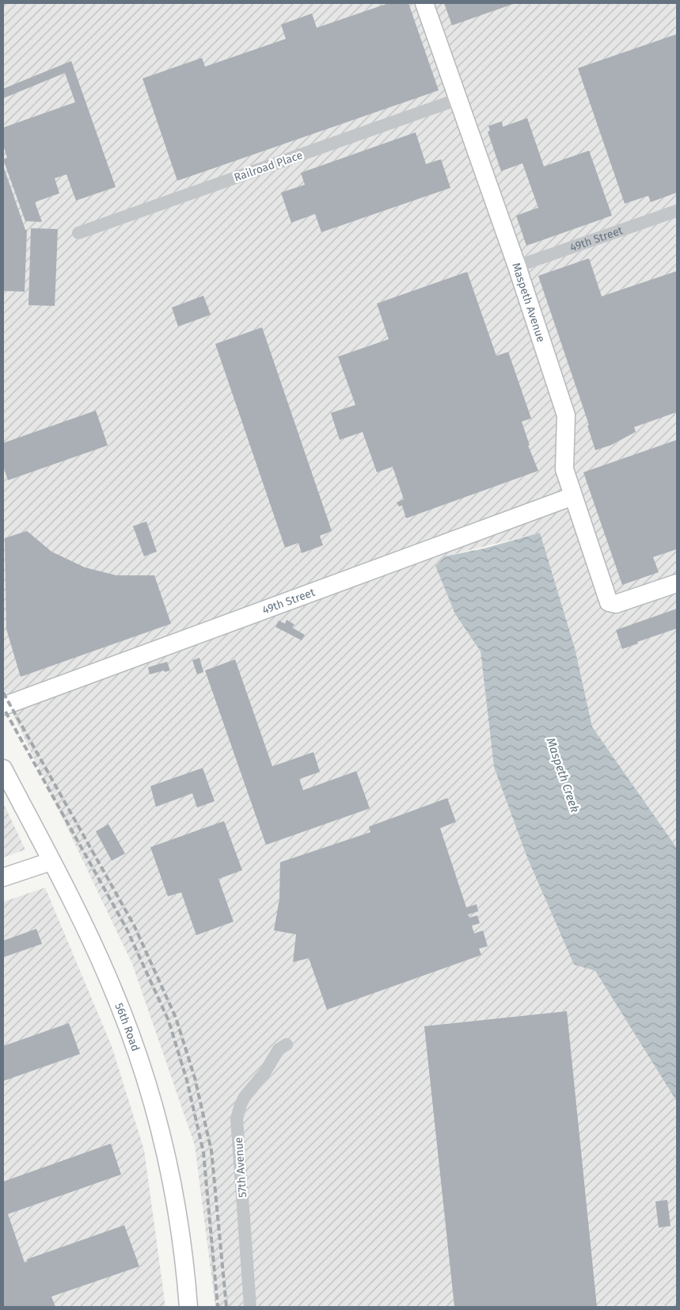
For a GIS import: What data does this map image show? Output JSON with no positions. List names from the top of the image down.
{
  "streets": {
    "main road": ["49th Street", "Maspeth Avenue", "56th Road"],
    "street": ["Railroad Place", "57th Avenue"]
  },
  "crossings": [
    ["Railroad Place", "Maspeth Avenue"],
    ["49th Street", "Maspeth Avenue"]
  ],
  "water": ["Maspeth Creek"]
}
